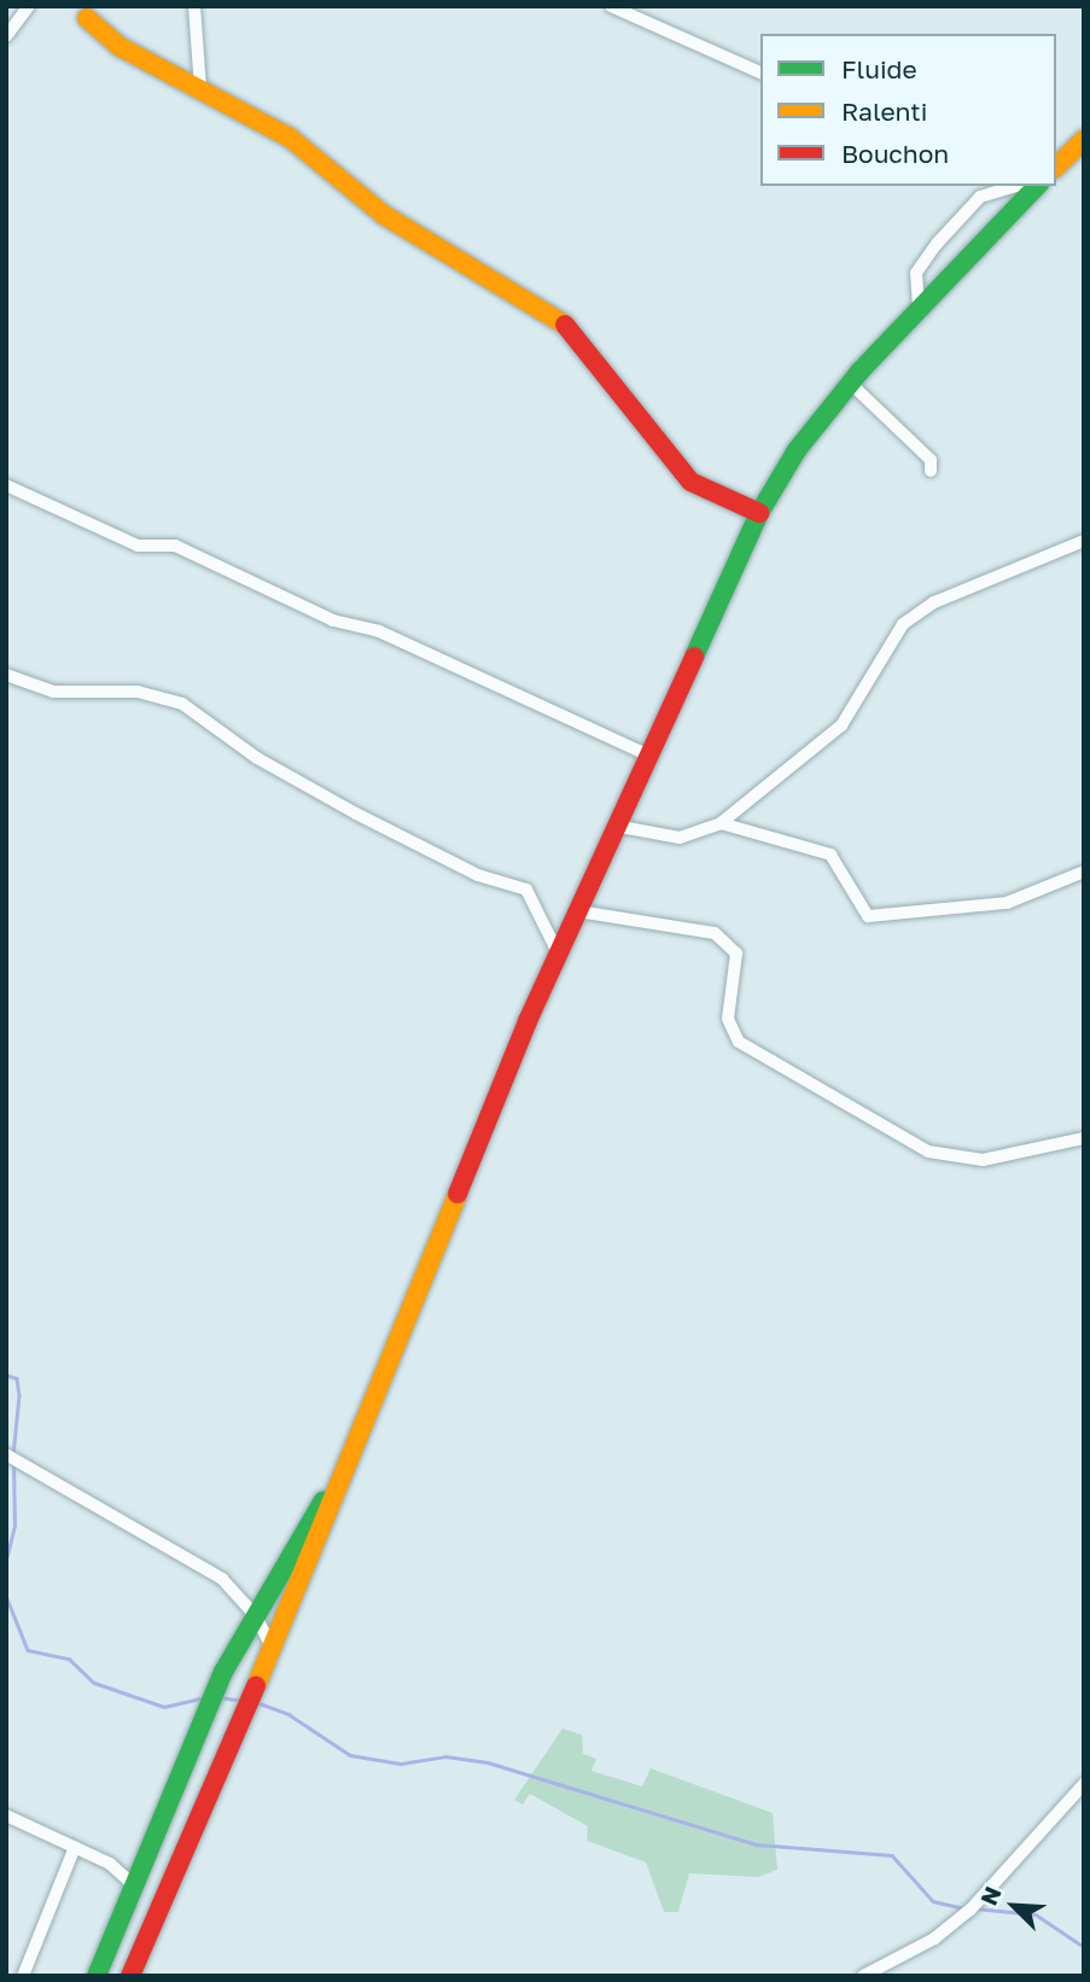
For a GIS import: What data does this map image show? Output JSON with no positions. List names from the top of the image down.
{
  "legend": ["Fluide", "Ralenti", "Bouchon"],
  "north": "top left"
}
